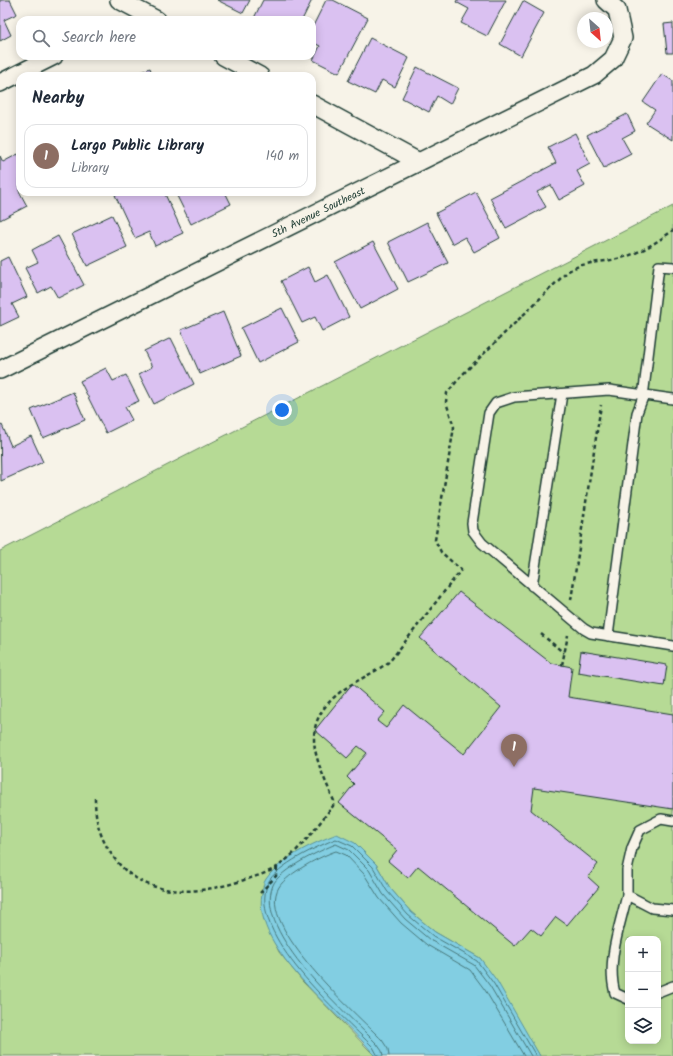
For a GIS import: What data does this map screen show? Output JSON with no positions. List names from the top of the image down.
{
  "streets": {
    "street": ["5th Avenue Southeast"]
  },
  "north": "bottom right",
  "page": {
    "search": "Search here",
    "heading": "Nearby",
    "list": [
      {
        "mark": "1",
        "name": "Largo Public Library",
        "note": "Library",
        "value": "140 m"
      }
    ],
    "pins": "1",
    "map_buttons": ["+", "−"]
  }
}
